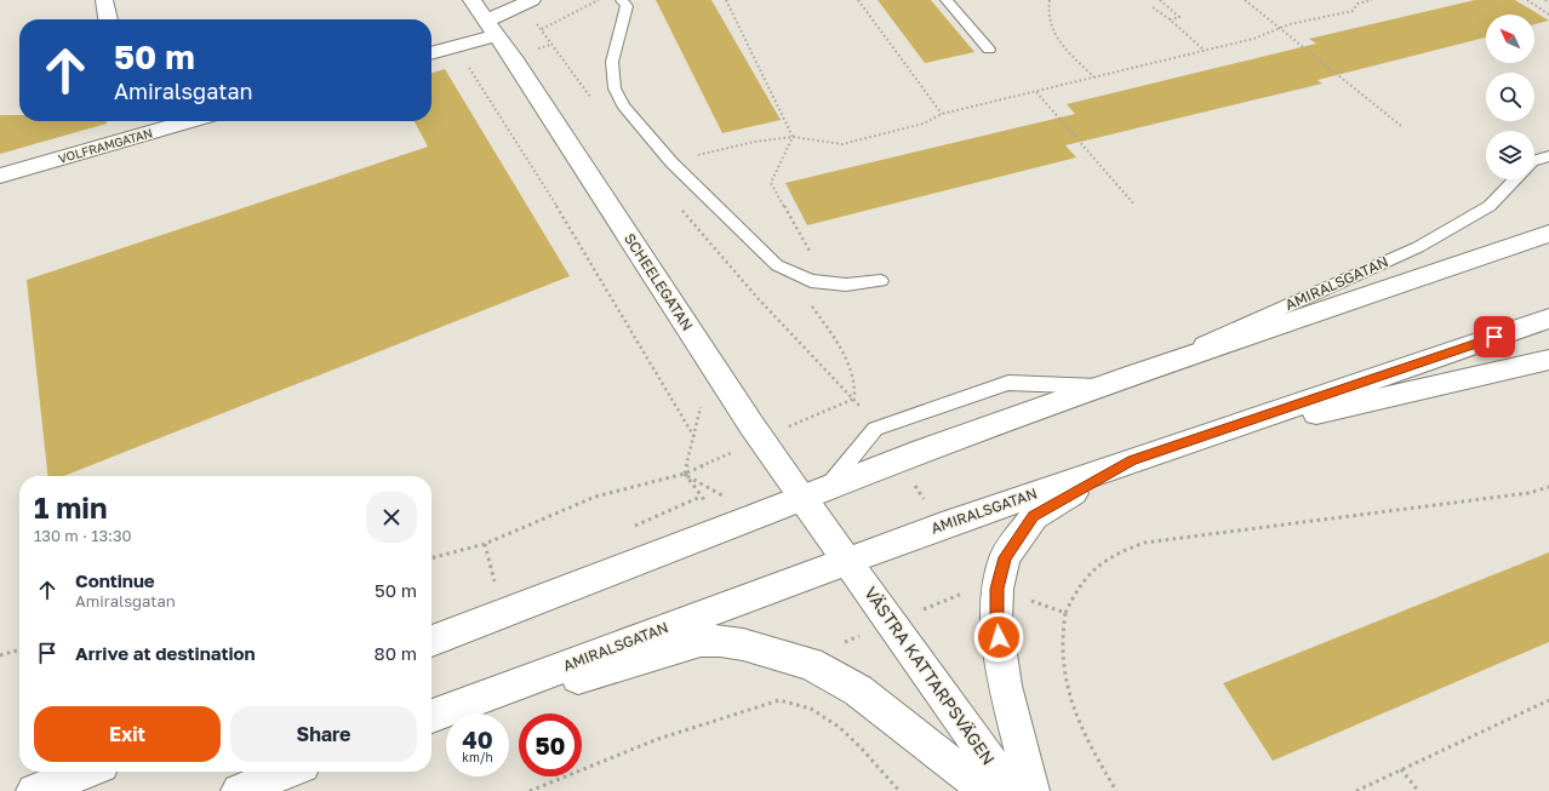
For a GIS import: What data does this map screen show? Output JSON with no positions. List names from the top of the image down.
{
  "streets": {
    "main road": [
      "VOLFRAMGATAN",
      "SCHEELEGATAN",
      "AMIRALSGATAN",
      "VÄSTRA KATTARPSVÄGEN"
    ]
  },
  "crossings": [
    ["SCHEELEGATAN", "AMIRALSGATAN"],
    ["SCHEELEGATAN", "VÄSTRA KATTARPSVÄGEN"],
    ["AMIRALSGATAN", "VÄSTRA KATTARPSVÄGEN"]
  ],
  "north": "top left",
  "page": {
    "turn": ["50 m", "Amiralsgatan"],
    "heading": ["1 min", "130 m · 13:30"],
    "list": [
      {
        "name": "Continue",
        "note": "Amiralsgatan",
        "value": "50 m"
      },
      {
        "name": "Arrive at destination",
        "value": "80 m"
      }
    ],
    "buttons": ["Exit", "Share"],
    "speed": "40 km/h",
    "limit": "50"
  }
}
